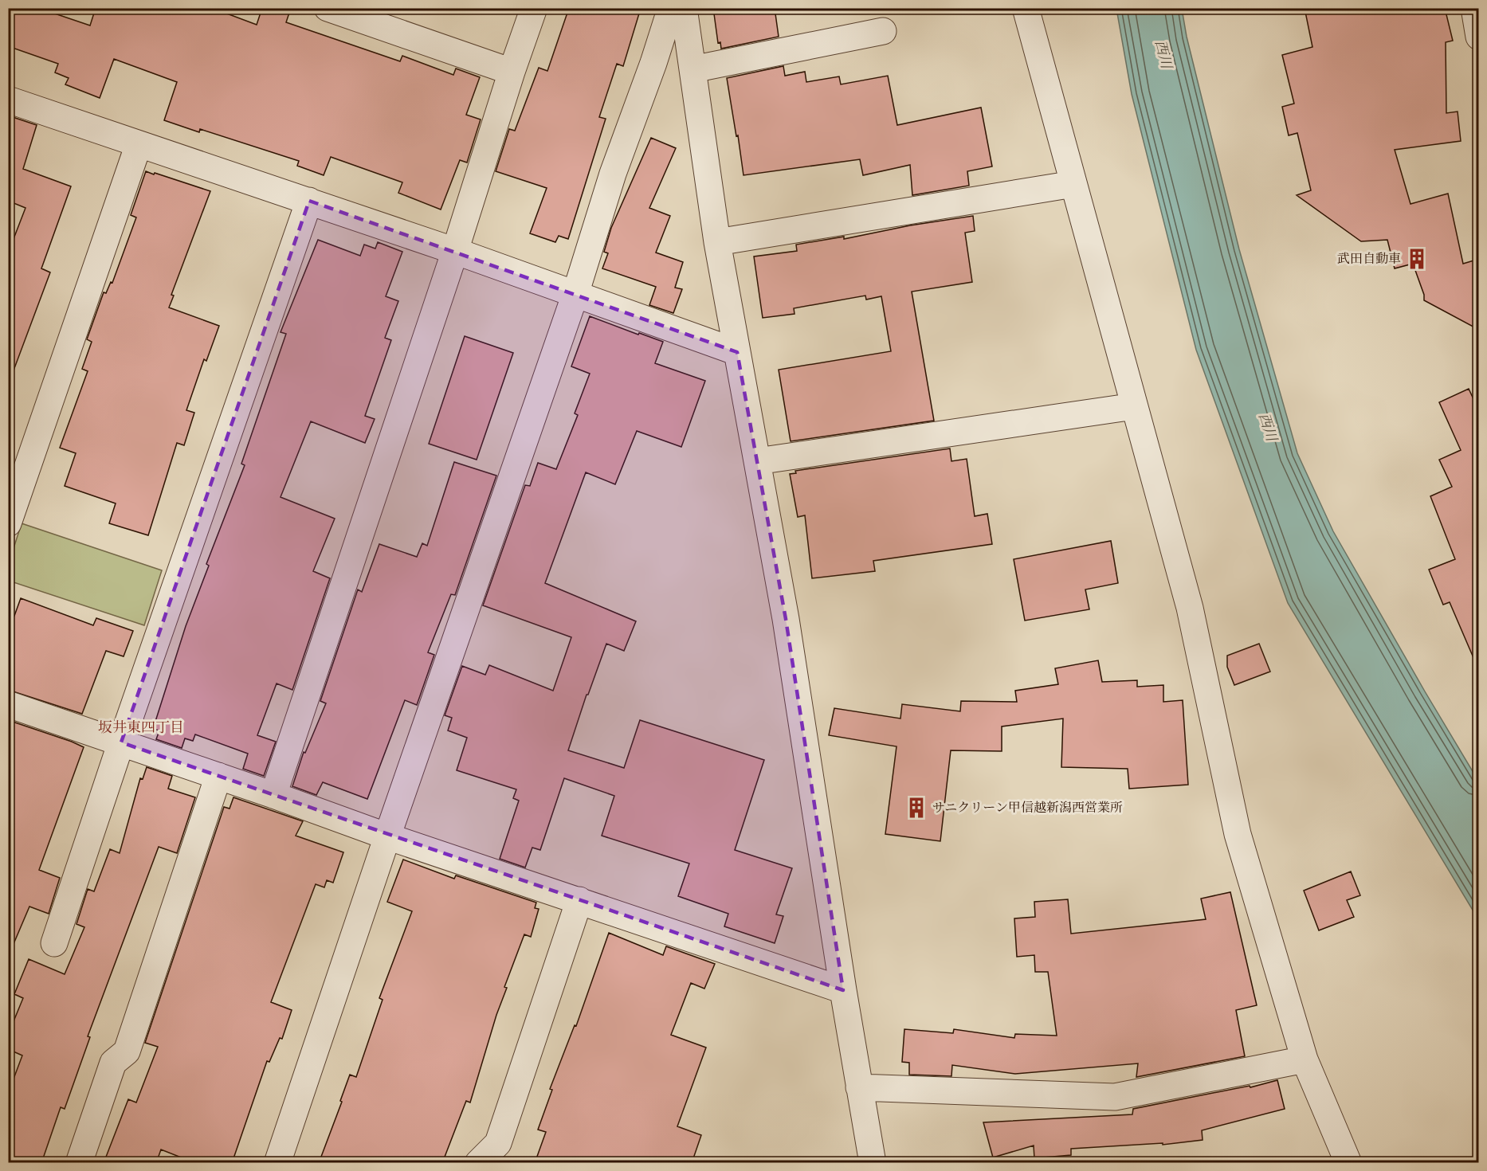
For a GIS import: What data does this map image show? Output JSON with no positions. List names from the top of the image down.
{
  "districts": ["坂井東四丁目"],
  "water": ["西川"],
  "places": {
    "building": ["武田自動車", "サニクリーン甲信越新潟西営業所"]
  }
}
